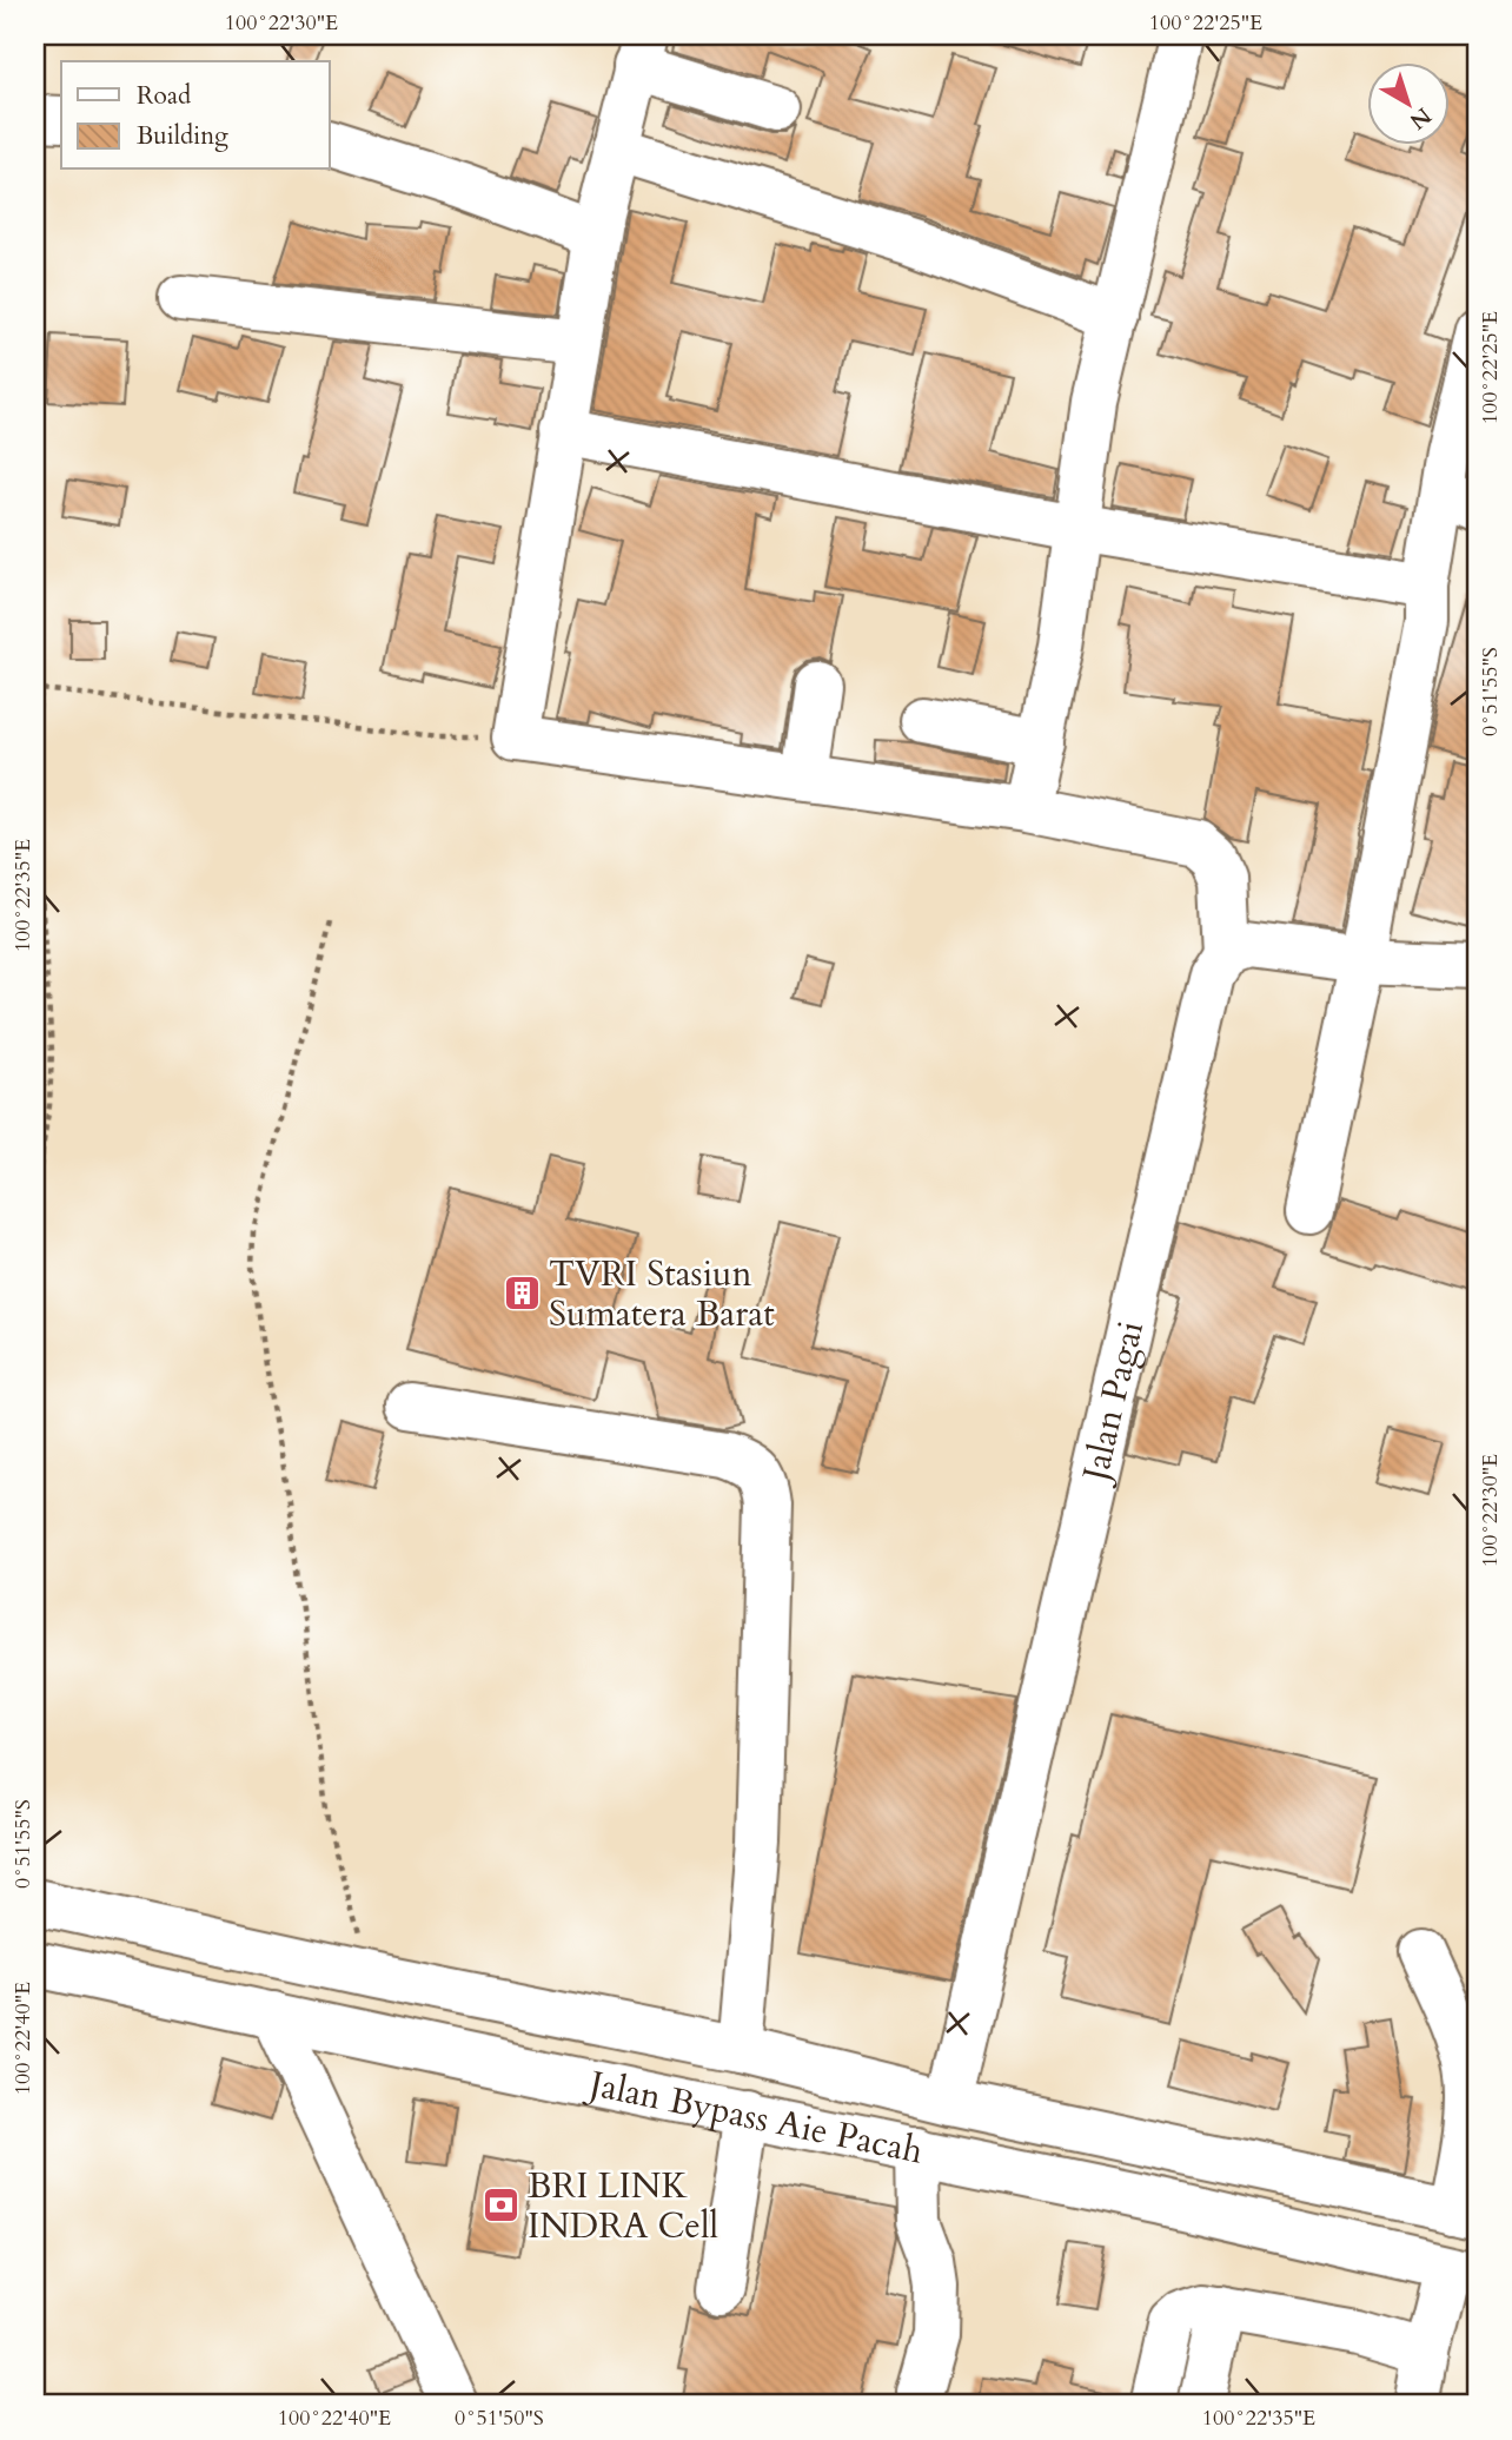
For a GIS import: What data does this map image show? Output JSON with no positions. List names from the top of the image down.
{
  "streets": {
    "main road": ["Jalan Pagai", "Jalan Bypass Aie Pacah"]
  },
  "places": {
    "building": ["TVRI Stasiun Sumatera Barat"],
    "bank": ["BRI LINK INDRA Cell"]
  },
  "legend": ["Road", "Building"],
  "north": "bottom right",
  "coordinates": [
    "100°22'30\"E",
    "100°22'25\"E",
    "0°51'55\"S",
    "100°22'35\"E",
    "100°22'40\"E",
    "0°51'50\"S"
  ]
}
